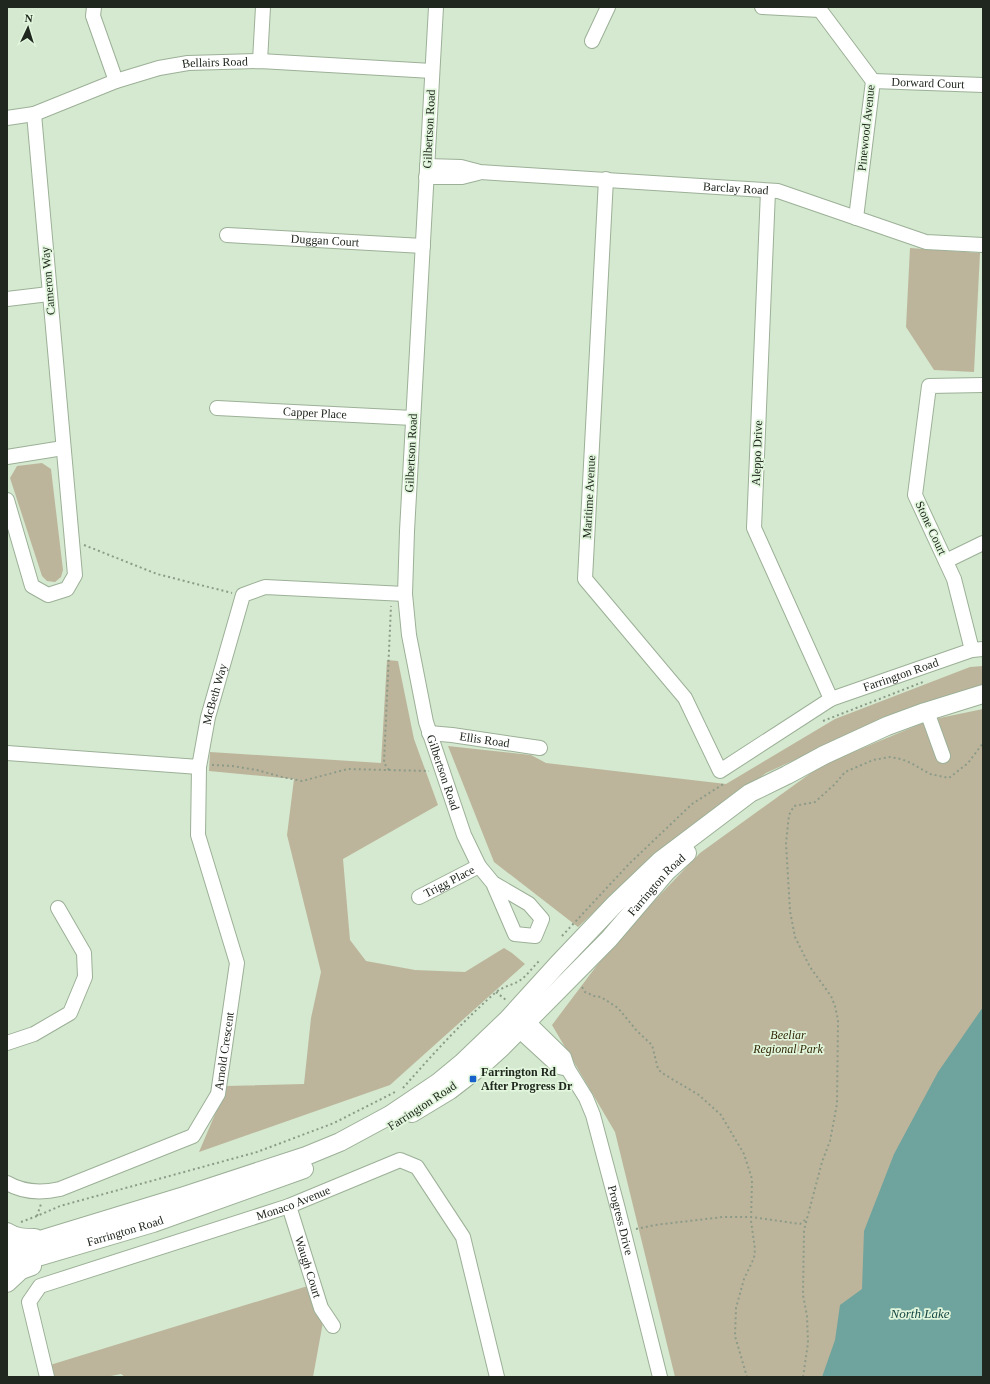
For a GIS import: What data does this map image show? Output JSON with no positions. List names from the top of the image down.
{
  "streets": {
    "main road": ["Farrington Road"],
    "street": [
      "Bellairs Road",
      "Dorward Court",
      "Pinewood Avenue",
      "Gilbertson Road",
      "Barclay Road",
      "Duggan Court",
      "Cameron Way",
      "Capper Place",
      "Aleppo Drive",
      "Maritime Avenue",
      "Stone Court",
      "McBeth Way",
      "Ellis Road",
      "Trigg Place",
      "Arnold Crescent",
      "Monaco Avenue",
      "Progress Drive",
      "Waugh Court"
    ]
  },
  "crossings": [
    ["Bellairs Road", "Gilbertson Road"],
    ["Bellairs Road", "Cameron Way"],
    ["Dorward Court", "Pinewood Avenue"],
    ["Pinewood Avenue", "Barclay Road"],
    ["Gilbertson Road", "Barclay Road"],
    ["Gilbertson Road", "Duggan Court"],
    ["Gilbertson Road", "Capper Place"],
    ["Gilbertson Road", "Ellis Road"],
    ["Gilbertson Road", "Trigg Place"],
    ["Barclay Road", "Aleppo Drive"],
    ["Barclay Road", "Maritime Avenue"],
    ["Aleppo Drive", "Farrington Road"],
    ["Maritime Avenue", "Farrington Road"],
    ["Stone Court", "Farrington Road"],
    ["Farrington Road", "Progress Drive"],
    ["McBeth Way", "Arnold Crescent"],
    ["Monaco Avenue", "Waugh Court"]
  ],
  "water": ["North Lake"],
  "parks": ["Beeliar Regional Park"],
  "places": {
    "transit": ["Farrington Rd After Progress Dr"]
  },
  "north": "top"
}
